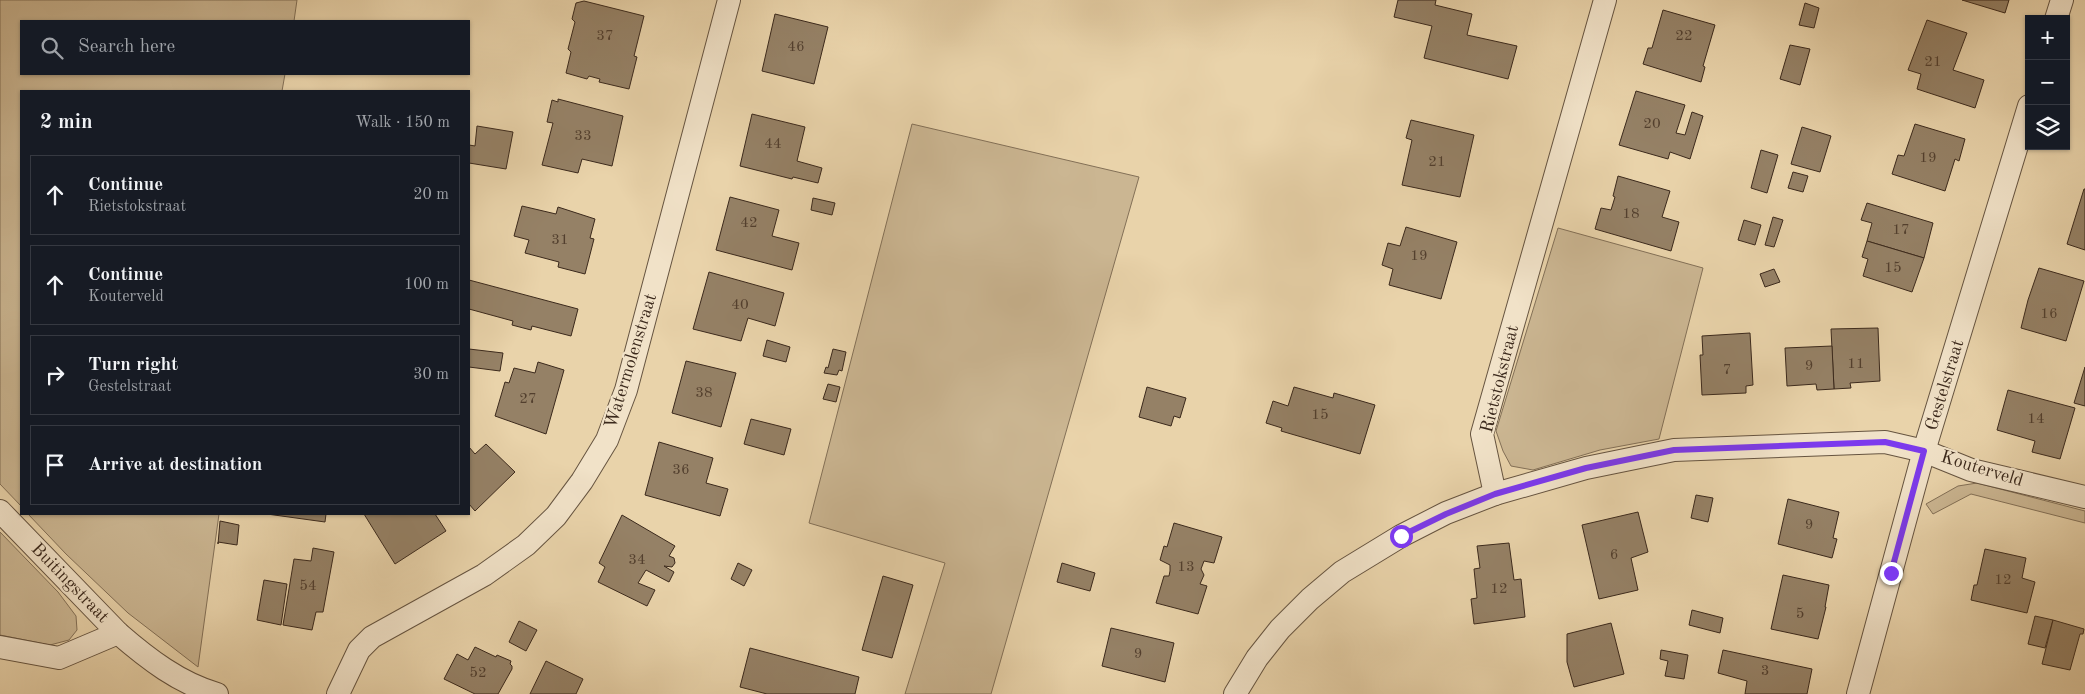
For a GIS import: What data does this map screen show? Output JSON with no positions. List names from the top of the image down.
{
  "streets": {
    "street": [
      "Watermolenstraat",
      "Rietstokstraat",
      "Gestelstraat",
      "Kouterveld",
      "Buitingstraat"
    ]
  },
  "crossings": [
    ["Rietstokstraat", "Kouterveld"],
    ["Gestelstraat", "Kouterveld"]
  ],
  "house_numbers": [
    "37",
    "22",
    "46",
    "21",
    "20",
    "33",
    "44",
    "19",
    "21",
    "18",
    "42",
    "17",
    "31",
    "19",
    "15",
    "40",
    "16",
    "11",
    "9",
    "7",
    "38",
    "27",
    "15",
    "14",
    "36",
    "9",
    "6",
    "34",
    "13",
    "12",
    "54",
    "12",
    "5",
    "9",
    "3",
    "52"
  ],
  "page": {
    "map_buttons": ["+", "−"],
    "search": "Search here",
    "heading": ["2 min", "Walk · 150 m"],
    "list": [
      ["Continue", "Rietstokstraat", "20 m"],
      ["Continue", "Kouterveld", "100 m"],
      ["Turn right", "Gestelstraat", "30 m"],
      "Arrive at destination"
    ]
  }
}
